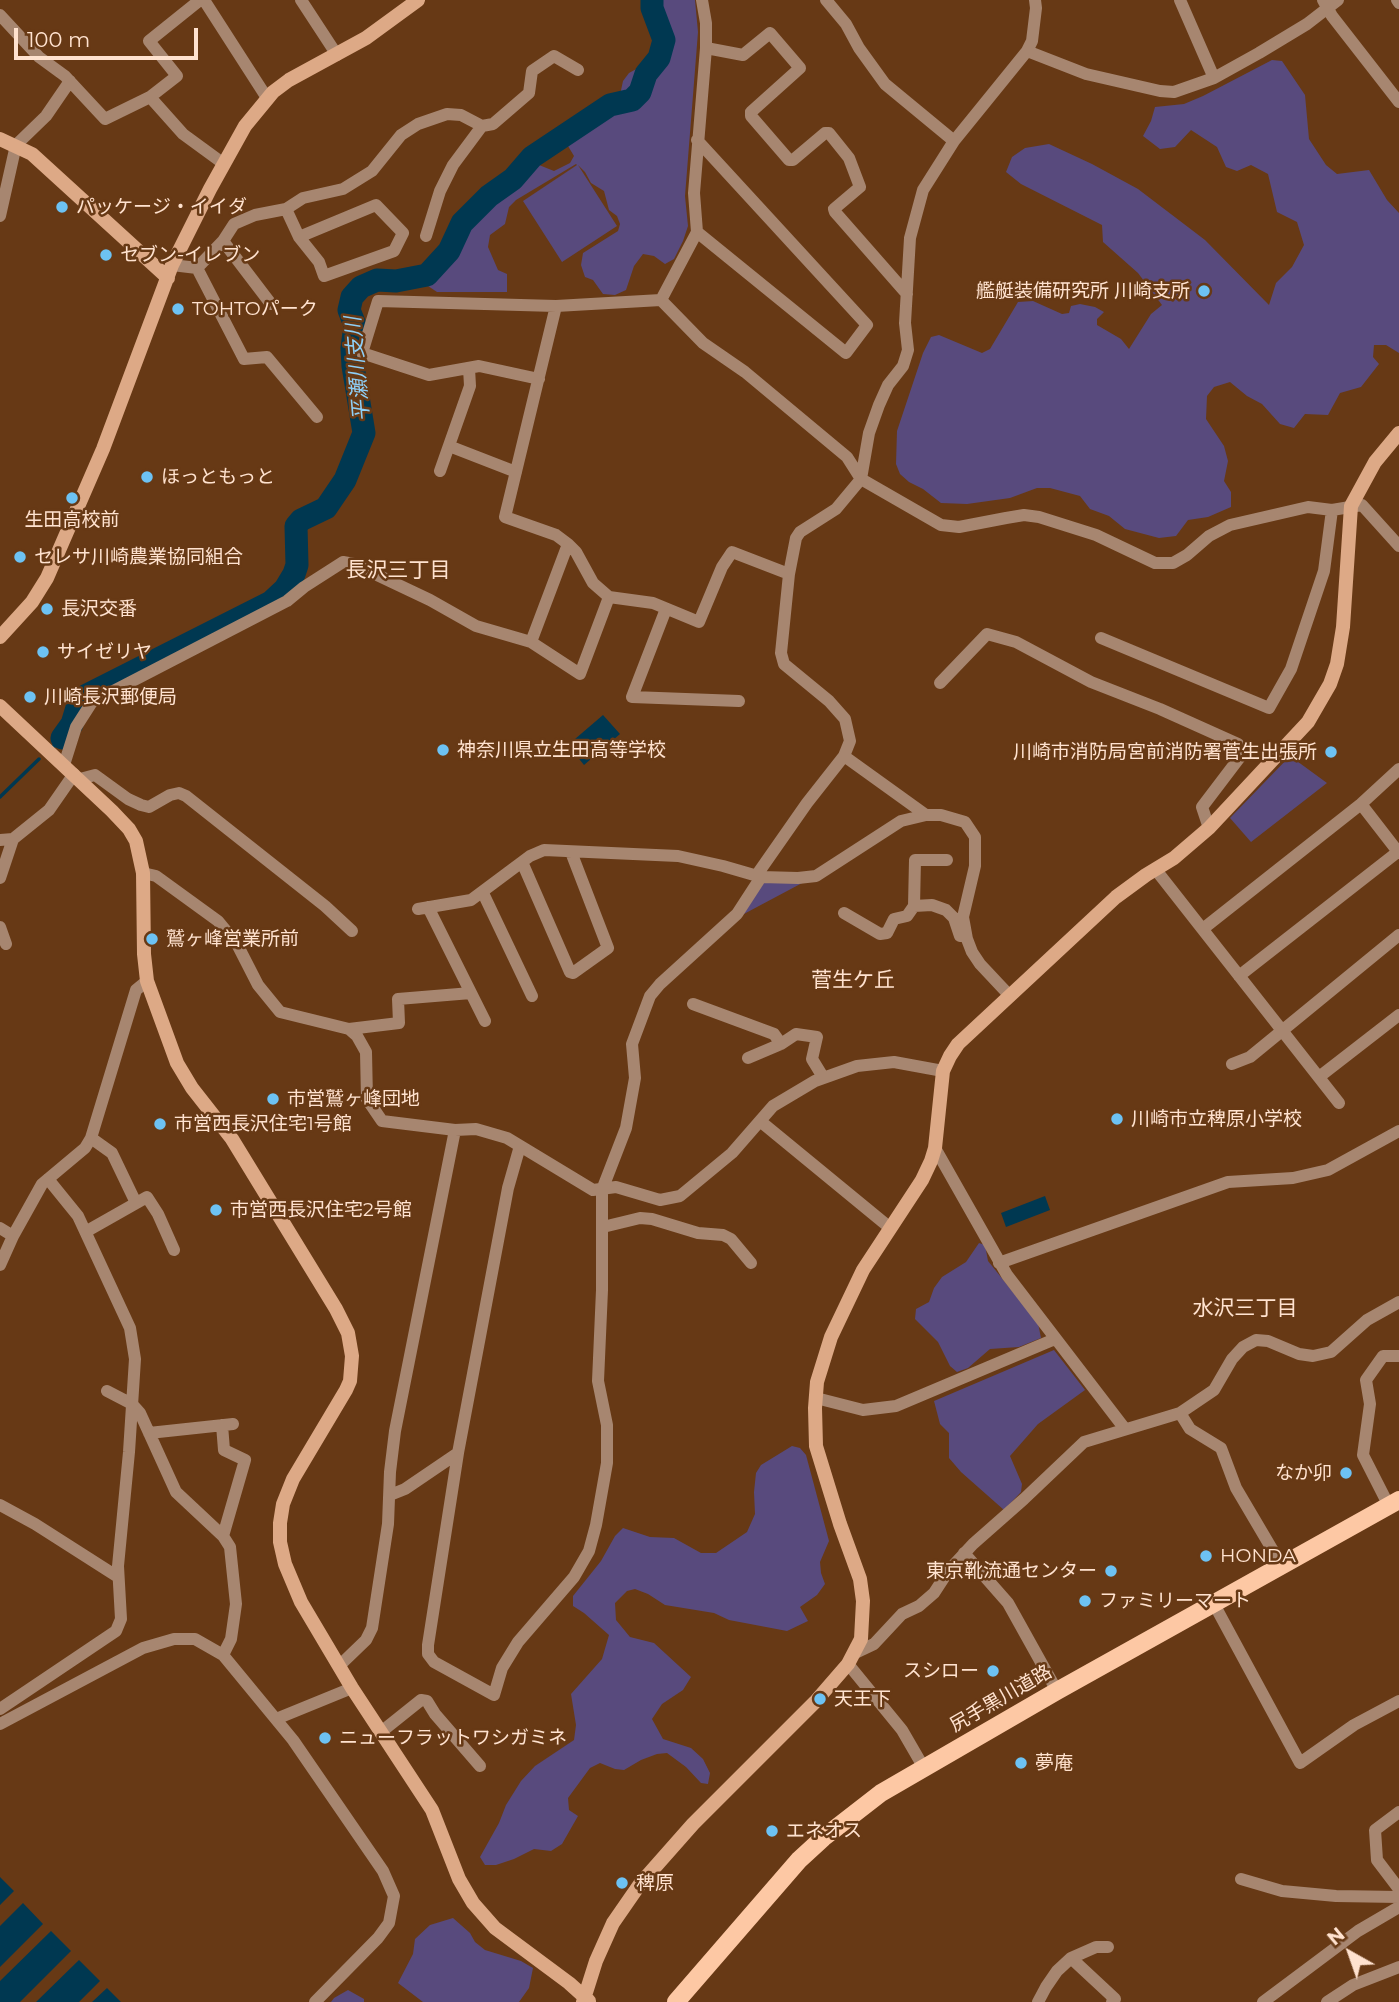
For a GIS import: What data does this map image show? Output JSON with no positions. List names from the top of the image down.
{
  "streets": {
    "main road": ["尻手黒川道路"]
  },
  "districts": ["長沢三丁目", "菅生ケ丘", "水沢三丁目"],
  "water": ["平瀬川支川"],
  "places": [
    "パッケージ・イイダ",
    "セブン-イレブン",
    "艦艇装備研究所 川崎支所",
    "TOHTOパーク",
    "ほっともっと",
    "生田高校前",
    "セレサ川崎農業協同組合",
    "長沢交番",
    "サイゼリヤ",
    "川崎長沢郵便局",
    "神奈川県立生田高等学校",
    "川崎市消防局宮前消防署菅生出張所",
    "鷲ヶ峰営業所前",
    "市営鷲ヶ峰団地",
    "川崎市立稗原小学校",
    "市営西長沢住宅1号館",
    "市営西長沢住宅2号館",
    "なか卯",
    "HONDA",
    "東京靴流通センター",
    "ファミリーマート",
    "スシロー",
    "天王下",
    "ニューフラットワシガミネ",
    "夢庵",
    "エネオス",
    "稗原"
  ],
  "scale_bar": "100 m",
  "north": "top left"
}
